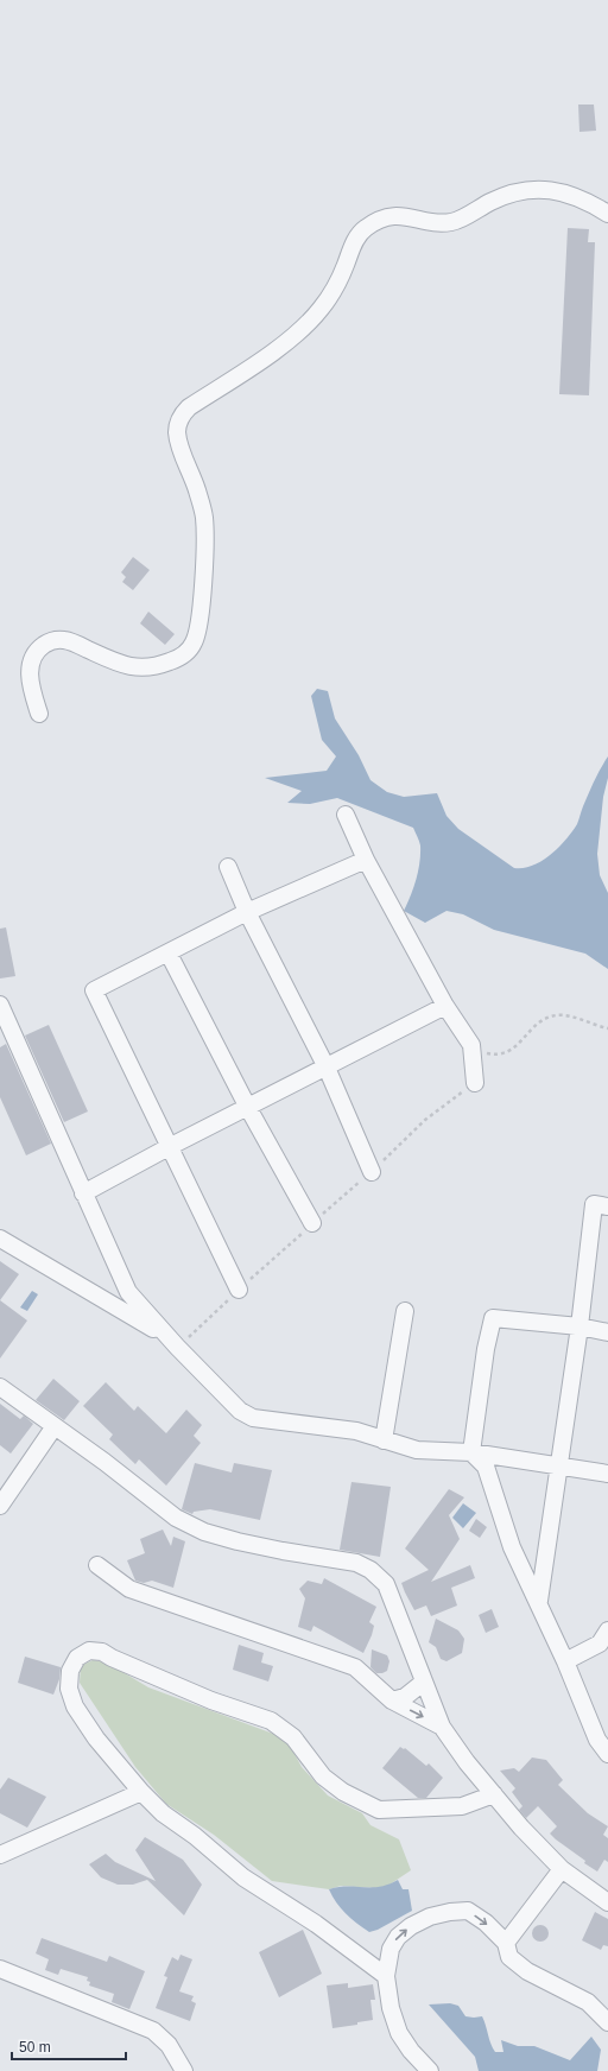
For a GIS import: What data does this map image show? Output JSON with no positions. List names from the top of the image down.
{
  "scale_bar": "50 m"
}
